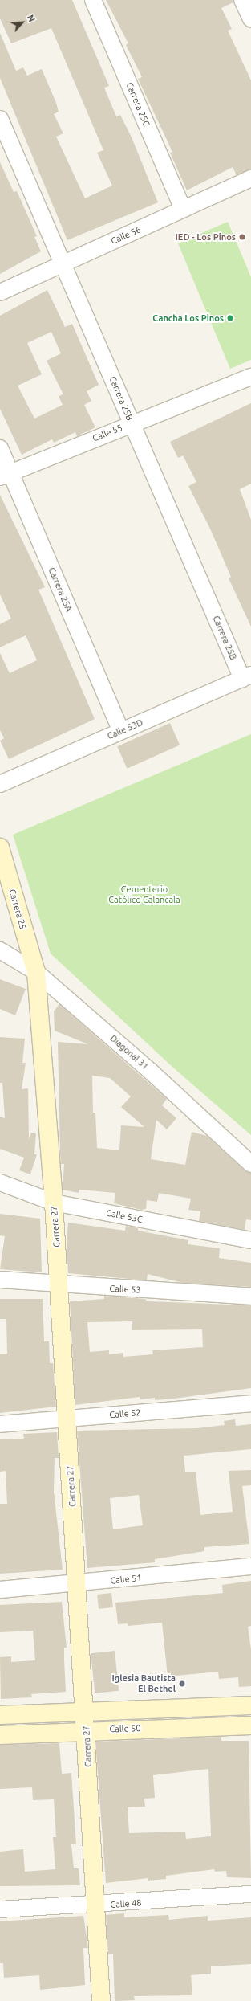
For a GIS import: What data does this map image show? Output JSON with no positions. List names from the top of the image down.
{
  "streets": {
    "street": [
      "Carrera 25C",
      "Calle 56",
      "Carrera 25B",
      "Calle 55",
      "Carrera 25A",
      "Calle 53D",
      "Carrera 25",
      "Diagonal 31",
      "Calle 53C",
      "Carrera 27",
      "Calle 53",
      "Calle 52",
      "Calle 51",
      "Calle 50",
      "Calle 48"
    ]
  },
  "crossings": [
    ["Carrera 25C", "Calle 56"],
    ["Calle 56", "Carrera 25B"],
    ["Carrera 25B", "Calle 55"],
    ["Carrera 25B", "Calle 53D"],
    ["Calle 55", "Carrera 25A"],
    ["Carrera 25A", "Calle 53D"],
    ["Carrera 25", "Diagonal 31"],
    ["Carrera 25", "Carrera 27"],
    ["Diagonal 31", "Carrera 27"],
    ["Calle 53C", "Carrera 27"],
    ["Carrera 27", "Calle 53"],
    ["Carrera 27", "Calle 52"],
    ["Carrera 27", "Calle 51"],
    ["Carrera 27", "Calle 50"],
    ["Carrera 27", "Calle 48"]
  ],
  "parks": ["Cementerio Católico Calancala"],
  "places": ["IED - Los Pinos", "Cancha Los Pinos", "Iglesia Bautista El Bethel"],
  "north": "top right"
}
